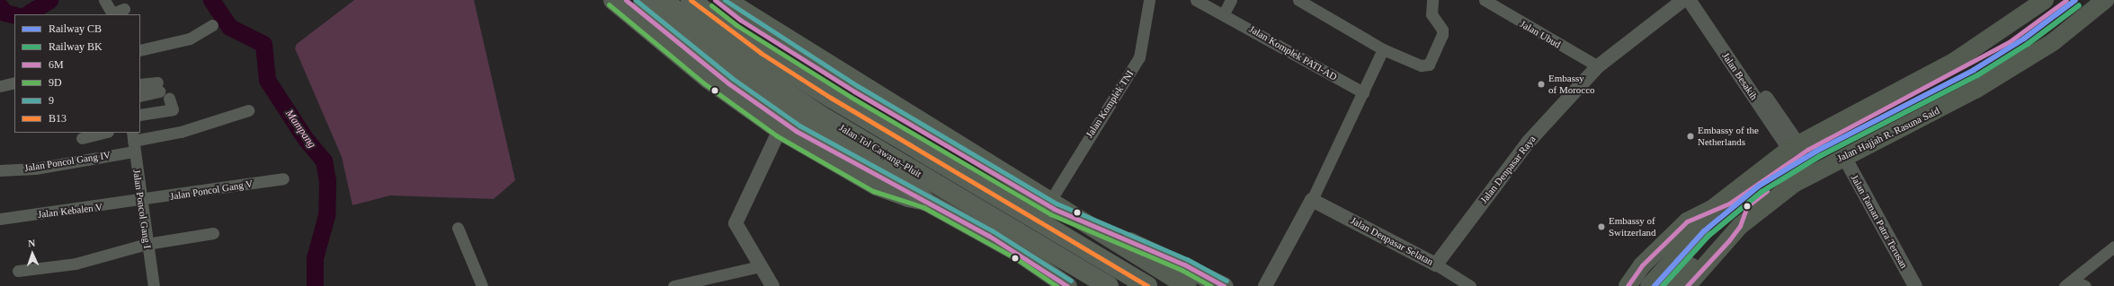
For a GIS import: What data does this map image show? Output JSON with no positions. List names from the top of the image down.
{
  "streets": {
    "highway": ["Jalan Tol Cawang–Pluit"],
    "main road": ["Jalan Hajjah R. Rasuna Said"],
    "street": [
      "Jalan Ubud",
      "Jalan Komplek PATI-AD",
      "Jalan Besakih",
      "Jalan Komplek TNI",
      "Jalan Poncol Gang IV",
      "Jalan Denpasar Raya",
      "Jalan Poncol Gang V",
      "Jalan Poncol Gang I",
      "Jalan Kebalen V",
      "Jalan Taman Patra Terusan",
      "Jalan Denpasar Selatan"
    ]
  },
  "crossings": [
    ["Jalan Ubud", "Jalan Denpasar Raya"],
    ["Jalan Besakih", "Jalan Denpasar Raya"],
    ["Jalan Hajjah R. Rasuna Said", "Jalan Taman Patra Terusan"],
    ["Jalan Poncol Gang IV", "Jalan Poncol Gang I"],
    ["Jalan Denpasar Raya", "Jalan Denpasar Selatan"],
    ["Jalan Poncol Gang V", "Jalan Poncol Gang I"],
    ["Jalan Poncol Gang V", "Jalan Kebalen V"],
    ["Jalan Poncol Gang I", "Jalan Kebalen V"]
  ],
  "water": ["Mampang"],
  "places": ["Embassy of Morocco", "Embassy of the Netherlands", "Embassy of Switzerland"],
  "lines": [
    "rail line CB",
    "transit line 6M",
    "transit line 9",
    "transit line B13",
    "transit line 9D",
    "rail line BK"
  ],
  "legend": [
    "Railway CB",
    "Railway BK",
    "6M",
    "9D",
    "9",
    "B13"
  ],
  "north": "top"
}
